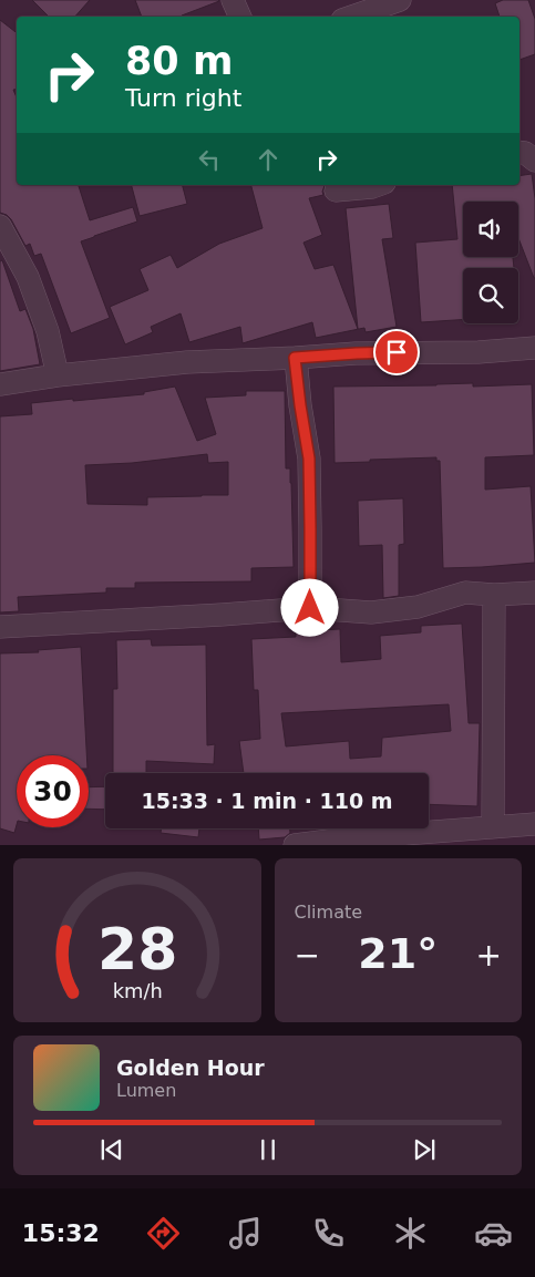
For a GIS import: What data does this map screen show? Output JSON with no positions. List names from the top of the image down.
{
  "page": {
    "turn": ["80 m", "Turn right"],
    "limit": "30",
    "trip": "15:33 · 1 min · 110 m",
    "tile": "Climate",
    "heat": ["−", "21°", "+"],
    "song": ["Golden Hour", "Lumen"],
    "tabs": "15:32",
    "gauge": ["28", "km/h"]
  }
}
